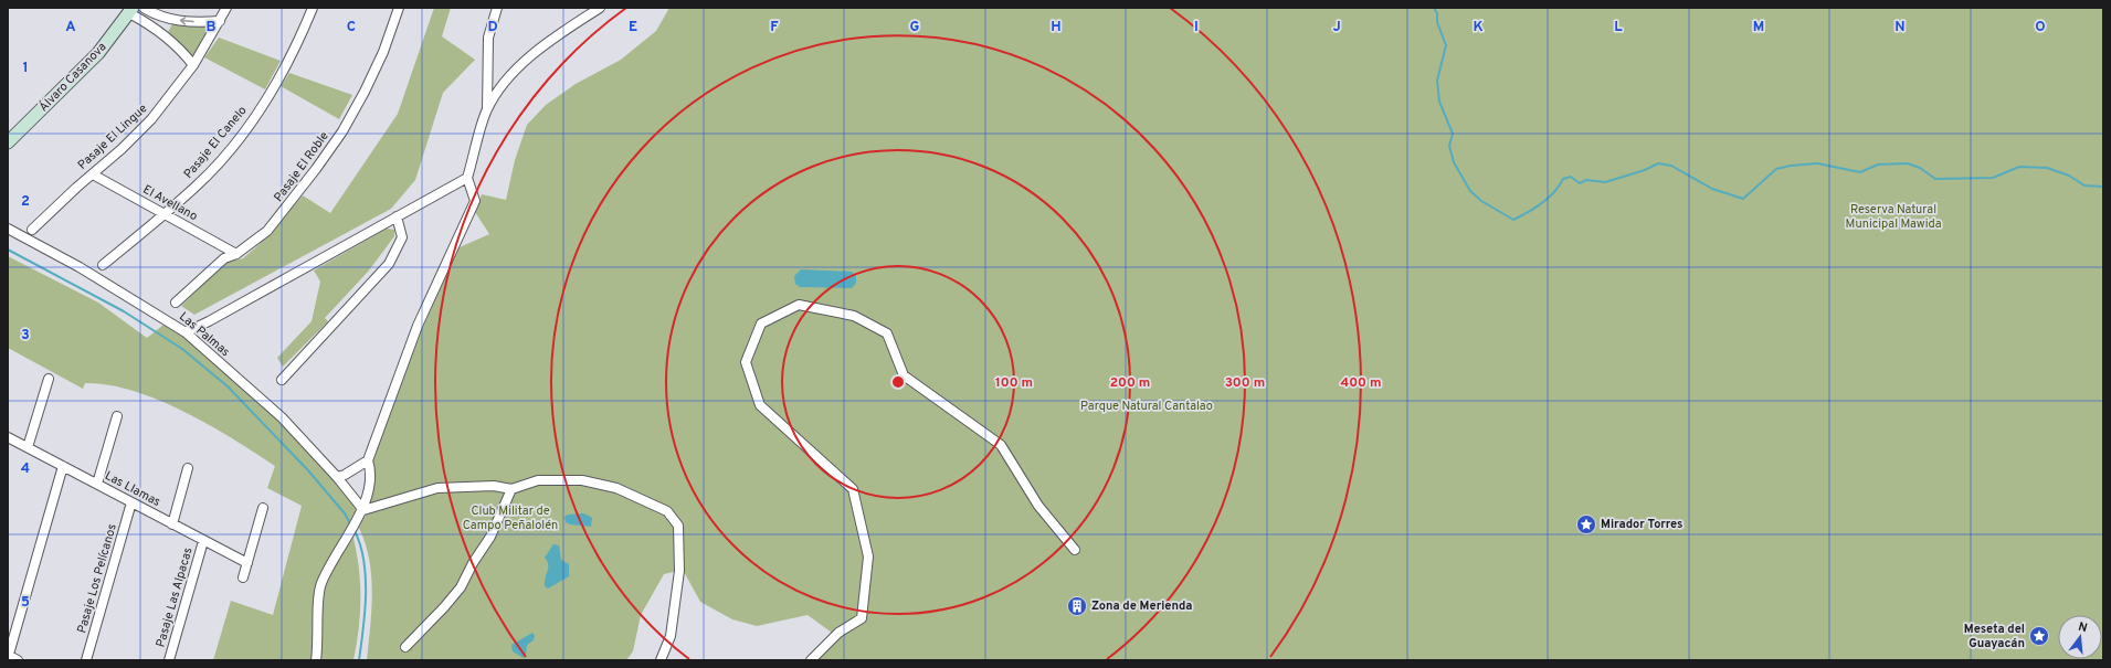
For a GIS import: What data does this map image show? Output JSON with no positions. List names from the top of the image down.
{
  "streets": {
    "street": [
      "Álvaro Casanova",
      "Pasaje El Lingue",
      "Pasaje El Canelo",
      "Pasaje El Roble",
      "El Avellano",
      "Las Palmas",
      "Las Llamas",
      "Pasaje Los Pelícanos",
      "Pasaje Las Alpacas"
    ]
  },
  "crossings": [
    ["Pasaje El Lingue", "El Avellano"],
    ["Pasaje El Canelo", "El Avellano"],
    ["Pasaje El Roble", "El Avellano"],
    ["Las Llamas", "Pasaje Los Pelícanos"],
    ["Las Llamas", "Pasaje Las Alpacas"]
  ],
  "parks": ["Reserva Natural Municipal Mawida", "Parque Natural Cantalao", "Club Militar de Campo Peñalolén"],
  "places": {
    "place": ["Mirador Torres", "Meseta del Guayacán"],
    "building": ["Zona de Merienda"]
  },
  "north": "top",
  "grid": {
    "columns": [
      "A",
      "B",
      "C",
      "D",
      "E",
      "F",
      "G",
      "H",
      "I",
      "J",
      "K",
      "L",
      "M",
      "N",
      "O"
    ],
    "rows": [
      "1",
      "2",
      "3",
      "4",
      "5"
    ]
  },
  "rings": [
    "100 m",
    "200 m",
    "300 m",
    "400 m"
  ]
}
